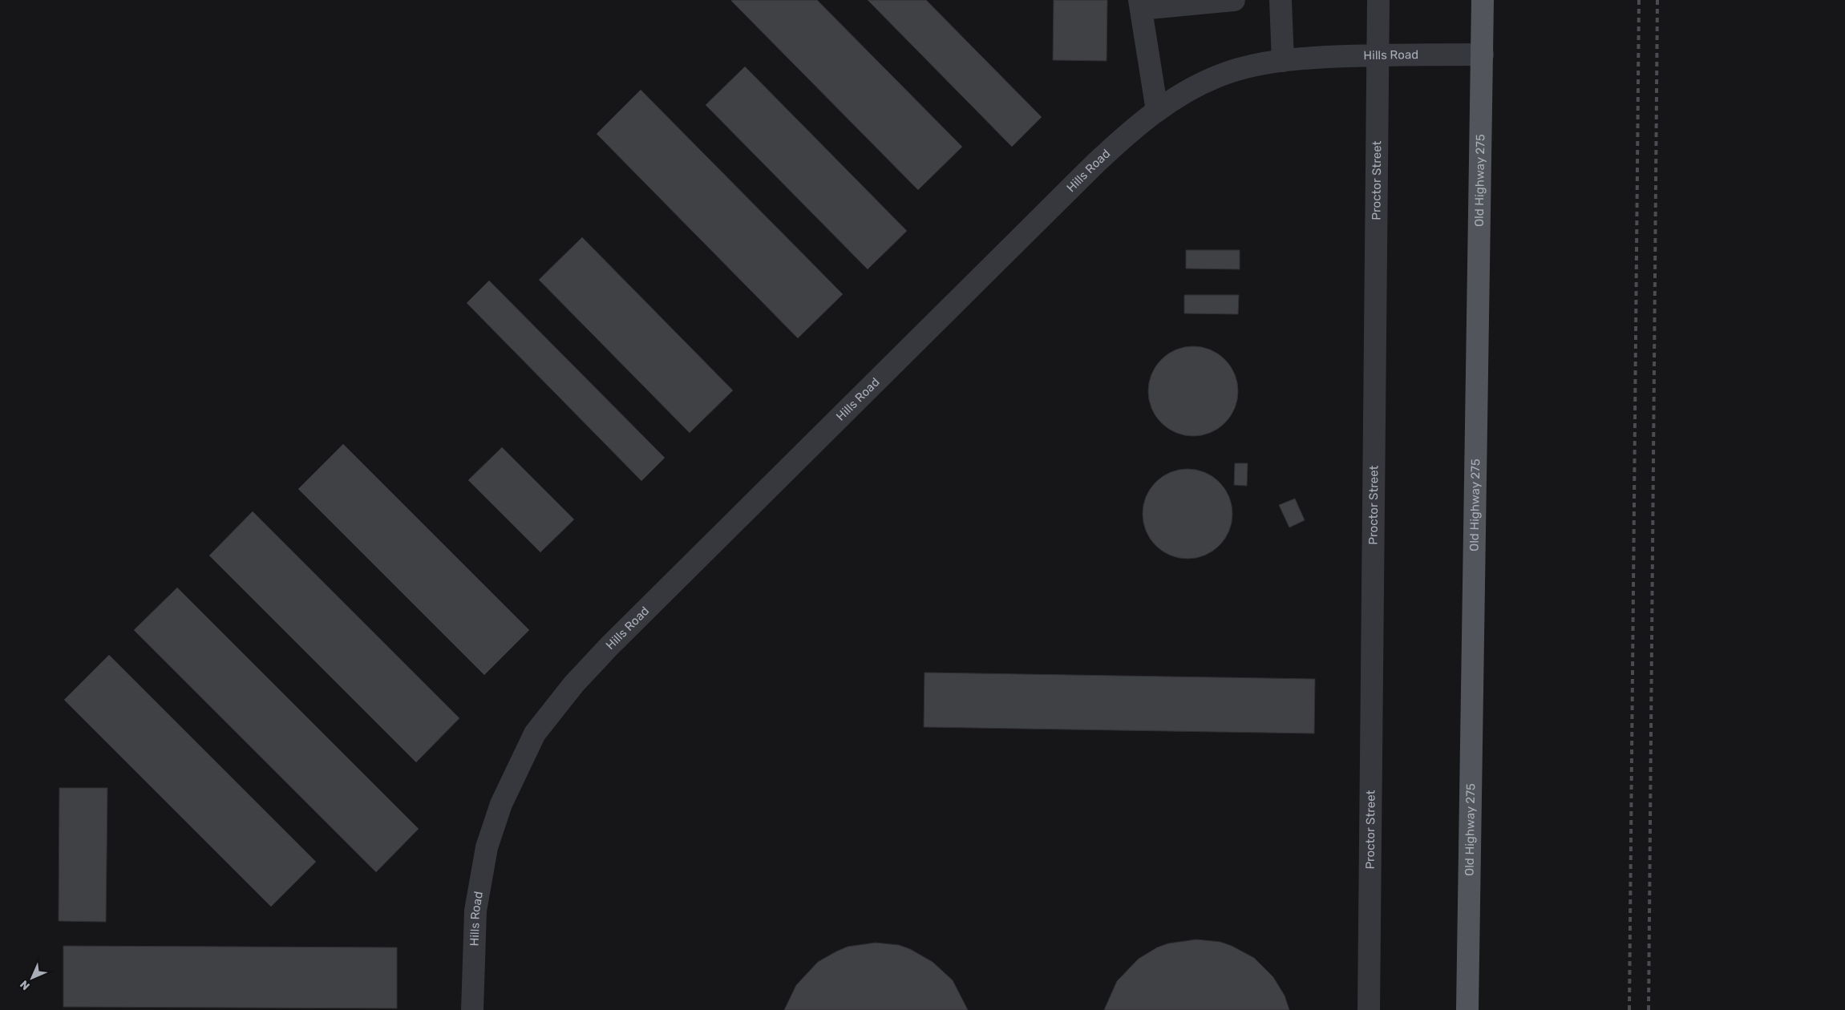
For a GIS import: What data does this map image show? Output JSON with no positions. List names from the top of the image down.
{
  "streets": {
    "main road": ["Old Highway 275"],
    "street": ["Hills Road", "Proctor Street"]
  },
  "crossings": [
    ["Hills Road", "Proctor Street"],
    ["Hills Road", "Old Highway 275"]
  ],
  "north": "bottom left"
}
